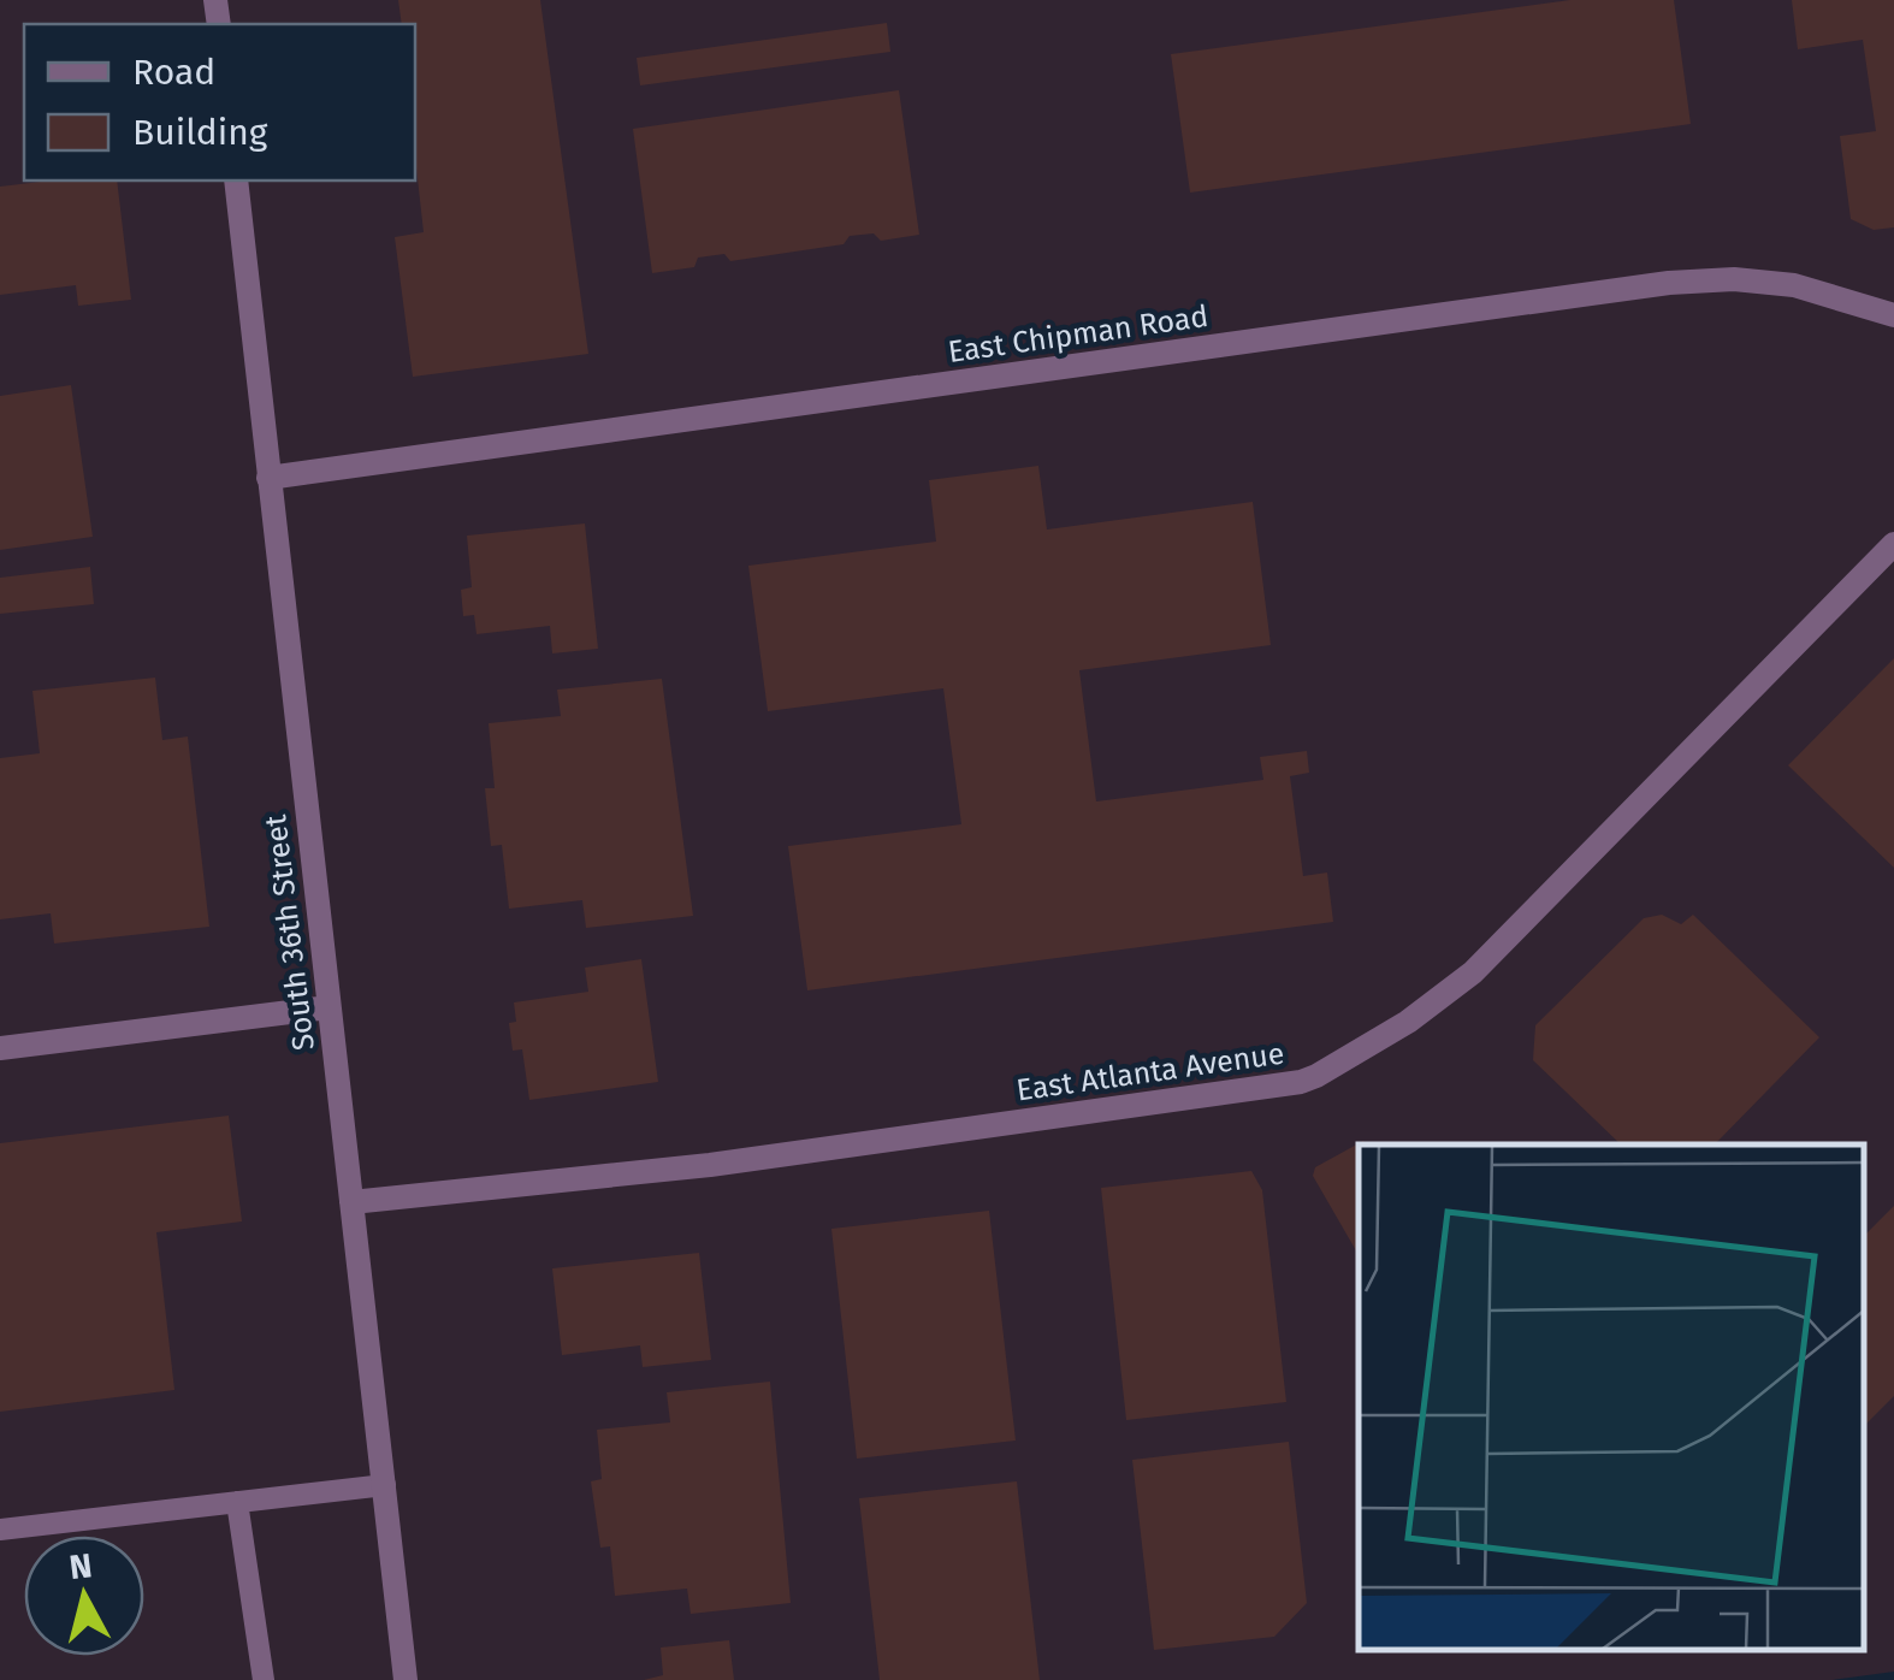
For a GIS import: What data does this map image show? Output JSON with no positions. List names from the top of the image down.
{
  "streets": {
    "street": ["East Chipman Road", "South 36th Street", "East Atlanta Avenue"]
  },
  "crossings": [
    ["East Chipman Road", "South 36th Street"],
    ["South 36th Street", "East Atlanta Avenue"]
  ],
  "legend": ["Road", "Building"],
  "north": "top"
}
